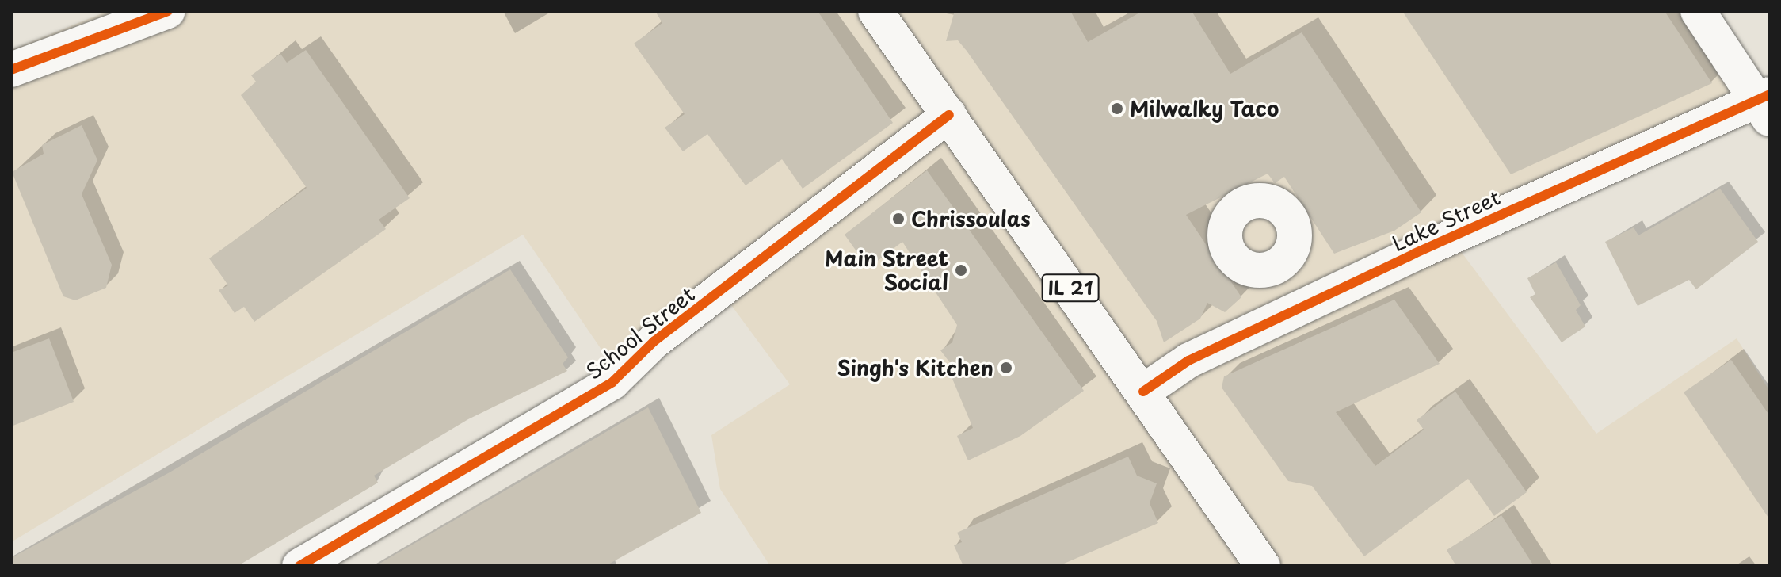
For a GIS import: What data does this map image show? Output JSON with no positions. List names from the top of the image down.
{
  "streets": {
    "street": ["Lake Street", "IL 21", "School Street"]
  },
  "crossings": [
    ["Lake Street", "IL 21"],
    ["IL 21", "School Street"]
  ],
  "places": [
    "Milwalky Taco",
    "Chrissoulas",
    "Main Street Social",
    "Singh's Kitchen"
  ]
}
